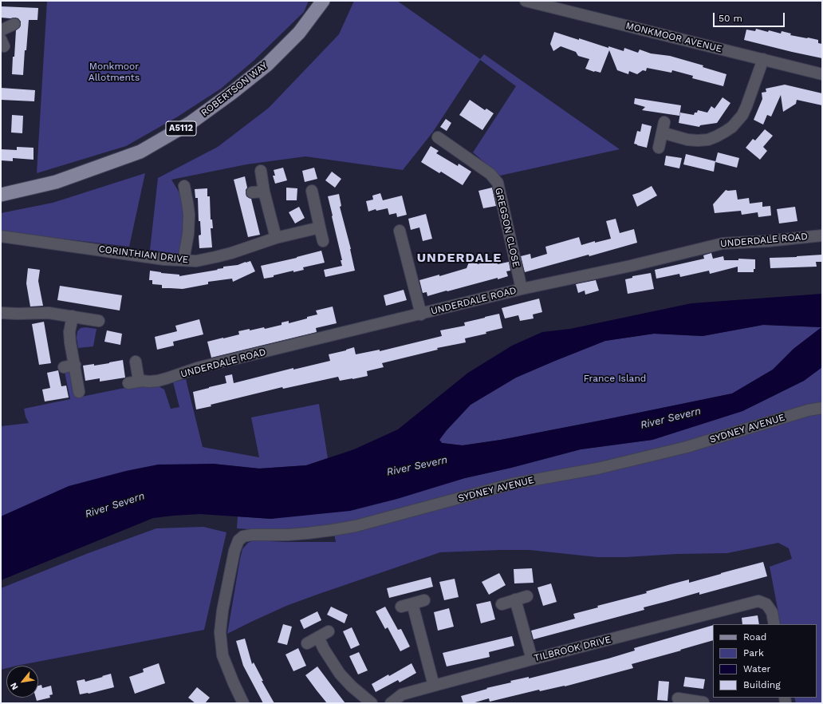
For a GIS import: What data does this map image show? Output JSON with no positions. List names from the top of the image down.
{
  "streets": {
    "main road": ["ROBERTSON WAY", "A5112"],
    "street": [
      "MONKMOOR AVENUE",
      "GREGSON CLOSE",
      "UNDERDALE ROAD",
      "CORINTHIAN DRIVE",
      "SYDNEY AVENUE",
      "TILBROOK DRIVE"
    ]
  },
  "crossings": [
    ["GREGSON CLOSE", "UNDERDALE ROAD"]
  ],
  "districts": ["UNDERDALE"],
  "water": ["River Severn"],
  "parks": ["Monkmoor Allotments", "France Island"],
  "legend": [
    "Road",
    "Park",
    "Water",
    "Building"
  ],
  "scale_bar": "50 m",
  "north": "bottom left"
}
